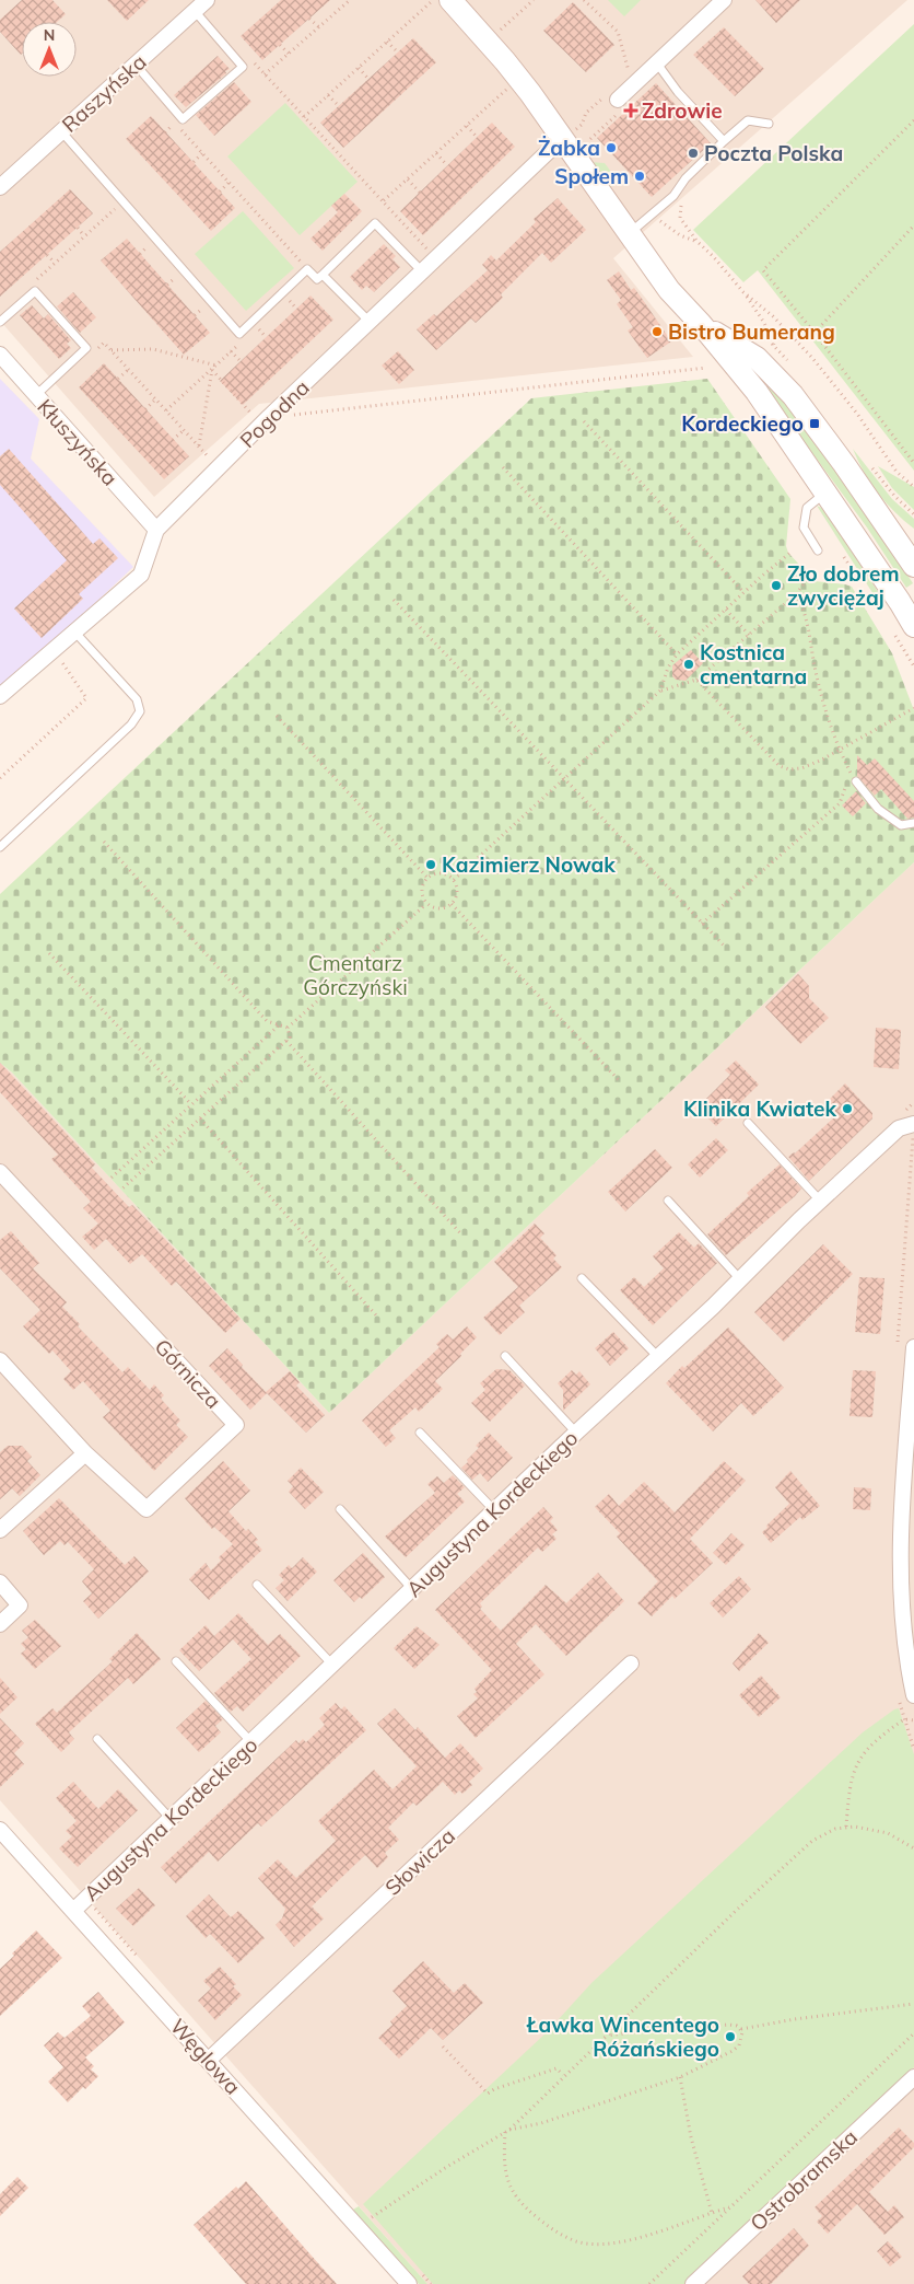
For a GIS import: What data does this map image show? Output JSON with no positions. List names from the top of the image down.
{
  "streets": {
    "street": [
      "Raszyńska",
      "Pogodna",
      "Kłuszyńska",
      "Górnicza",
      "Augustyna Kordeckiego",
      "Słowicza",
      "Węglowa",
      "Ostrobramska"
    ]
  },
  "crossings": [
    ["Pogodna", "Kłuszyńska"],
    ["Augustyna Kordeckiego", "Węglowa"],
    ["Słowicza", "Węglowa"]
  ],
  "parks": ["Cmentarz Górczyński"],
  "places": {
    "health": ["Zdrowie"],
    "other": [
      "Żabka",
      "Poczta Polska",
      "Społem",
      "Bistro Bumerang",
      "Zło dobrem zwyciężaj",
      "Kostnica cmentarna",
      "Kazimierz Nowak",
      "Klinika Kwiatek",
      "Ławka Wincentego Różańskiego"
    ],
    "transit": ["Kordeckiego"]
  },
  "north": "top"
}
